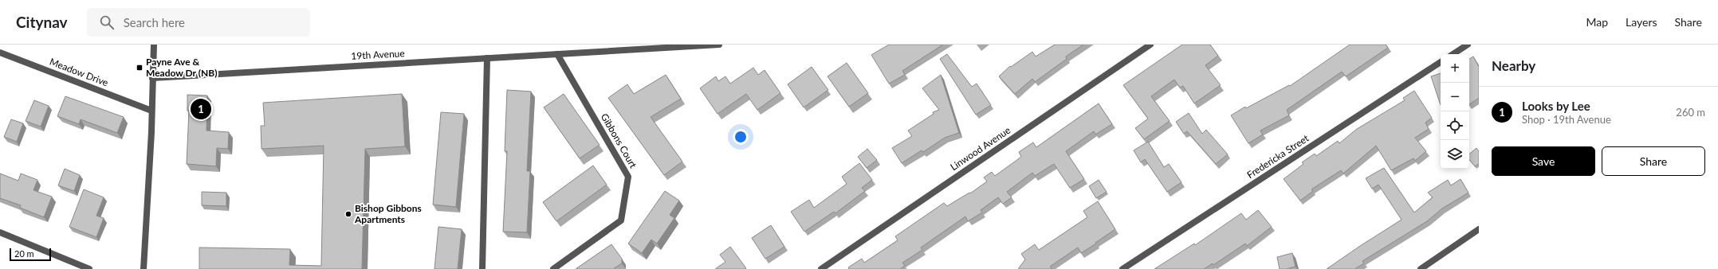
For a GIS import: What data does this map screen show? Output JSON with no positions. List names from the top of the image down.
{
  "streets": {
    "street": [
      "19th Avenue",
      "Meadow Drive",
      "Gibbons Court",
      "Linwood Avenue",
      "Fredericka Street"
    ]
  },
  "crossings": [
    ["19th Avenue", "Gibbons Court"]
  ],
  "places": {
    "transit": ["Payne Ave & Meadow Dr (NB)"],
    "other": ["Bishop Gibbons Apartments"]
  },
  "scale_bar": "20 m",
  "page": {
    "header": "Citynav",
    "search": "Search here",
    "nav": ["Map", "Layers", "Share"],
    "heading": "Nearby",
    "map_buttons": ["+", "−"],
    "list": [
      {
        "mark": "1",
        "name": "Looks by Lee",
        "note": "Shop · 19th Avenue",
        "value": "260 m"
      }
    ],
    "pins": "1",
    "buttons": ["Save", "Share"],
    "scale": "20 m"
  }
}
